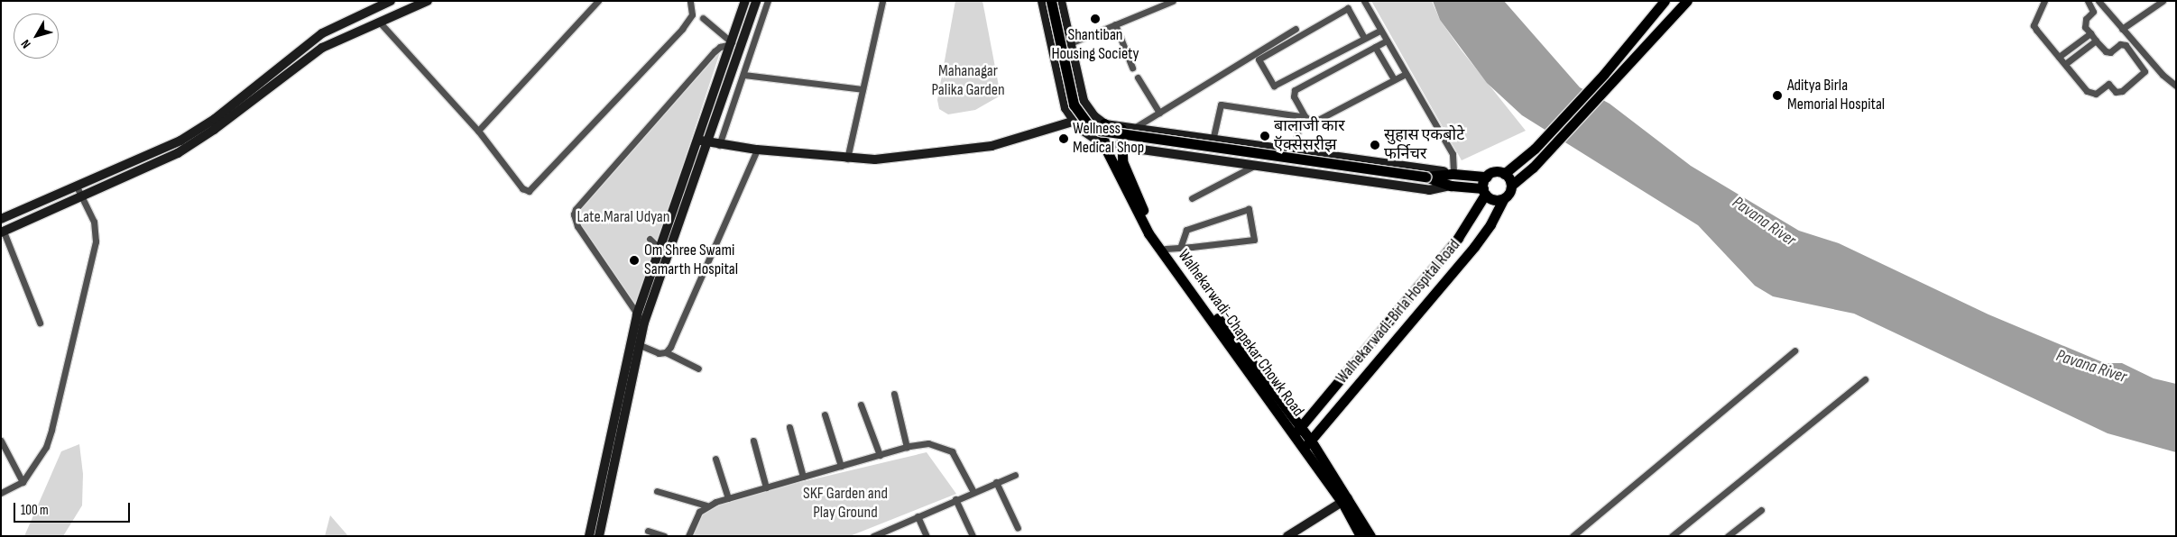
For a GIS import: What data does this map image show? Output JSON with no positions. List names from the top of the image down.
{
  "streets": {
    "main road": ["Walhekarwadi-Birla Hospital Road", "Walhekarwadi-Chapekar Chowk Road"]
  },
  "crossings": [
    ["Walhekarwadi-Birla Hospital Road", "Walhekarwadi-Chapekar Chowk Road"]
  ],
  "water": ["Pavana River"],
  "parks": ["Mahanagar Palika Garden", "Late.Maral Udyan", "SKF Garden and Play Ground"],
  "places": [
    "Shantiban Housing Society",
    "Aditya Birla Memorial Hospital",
    "बालाजी कार ऍक्सेसरीझ",
    "Wellness Medical Shop",
    "सुहास एकबोटे फर्निचर",
    "Om Shree Swami Samarth Hospital"
  ],
  "scale_bar": "100 m",
  "north": "bottom left"
}
